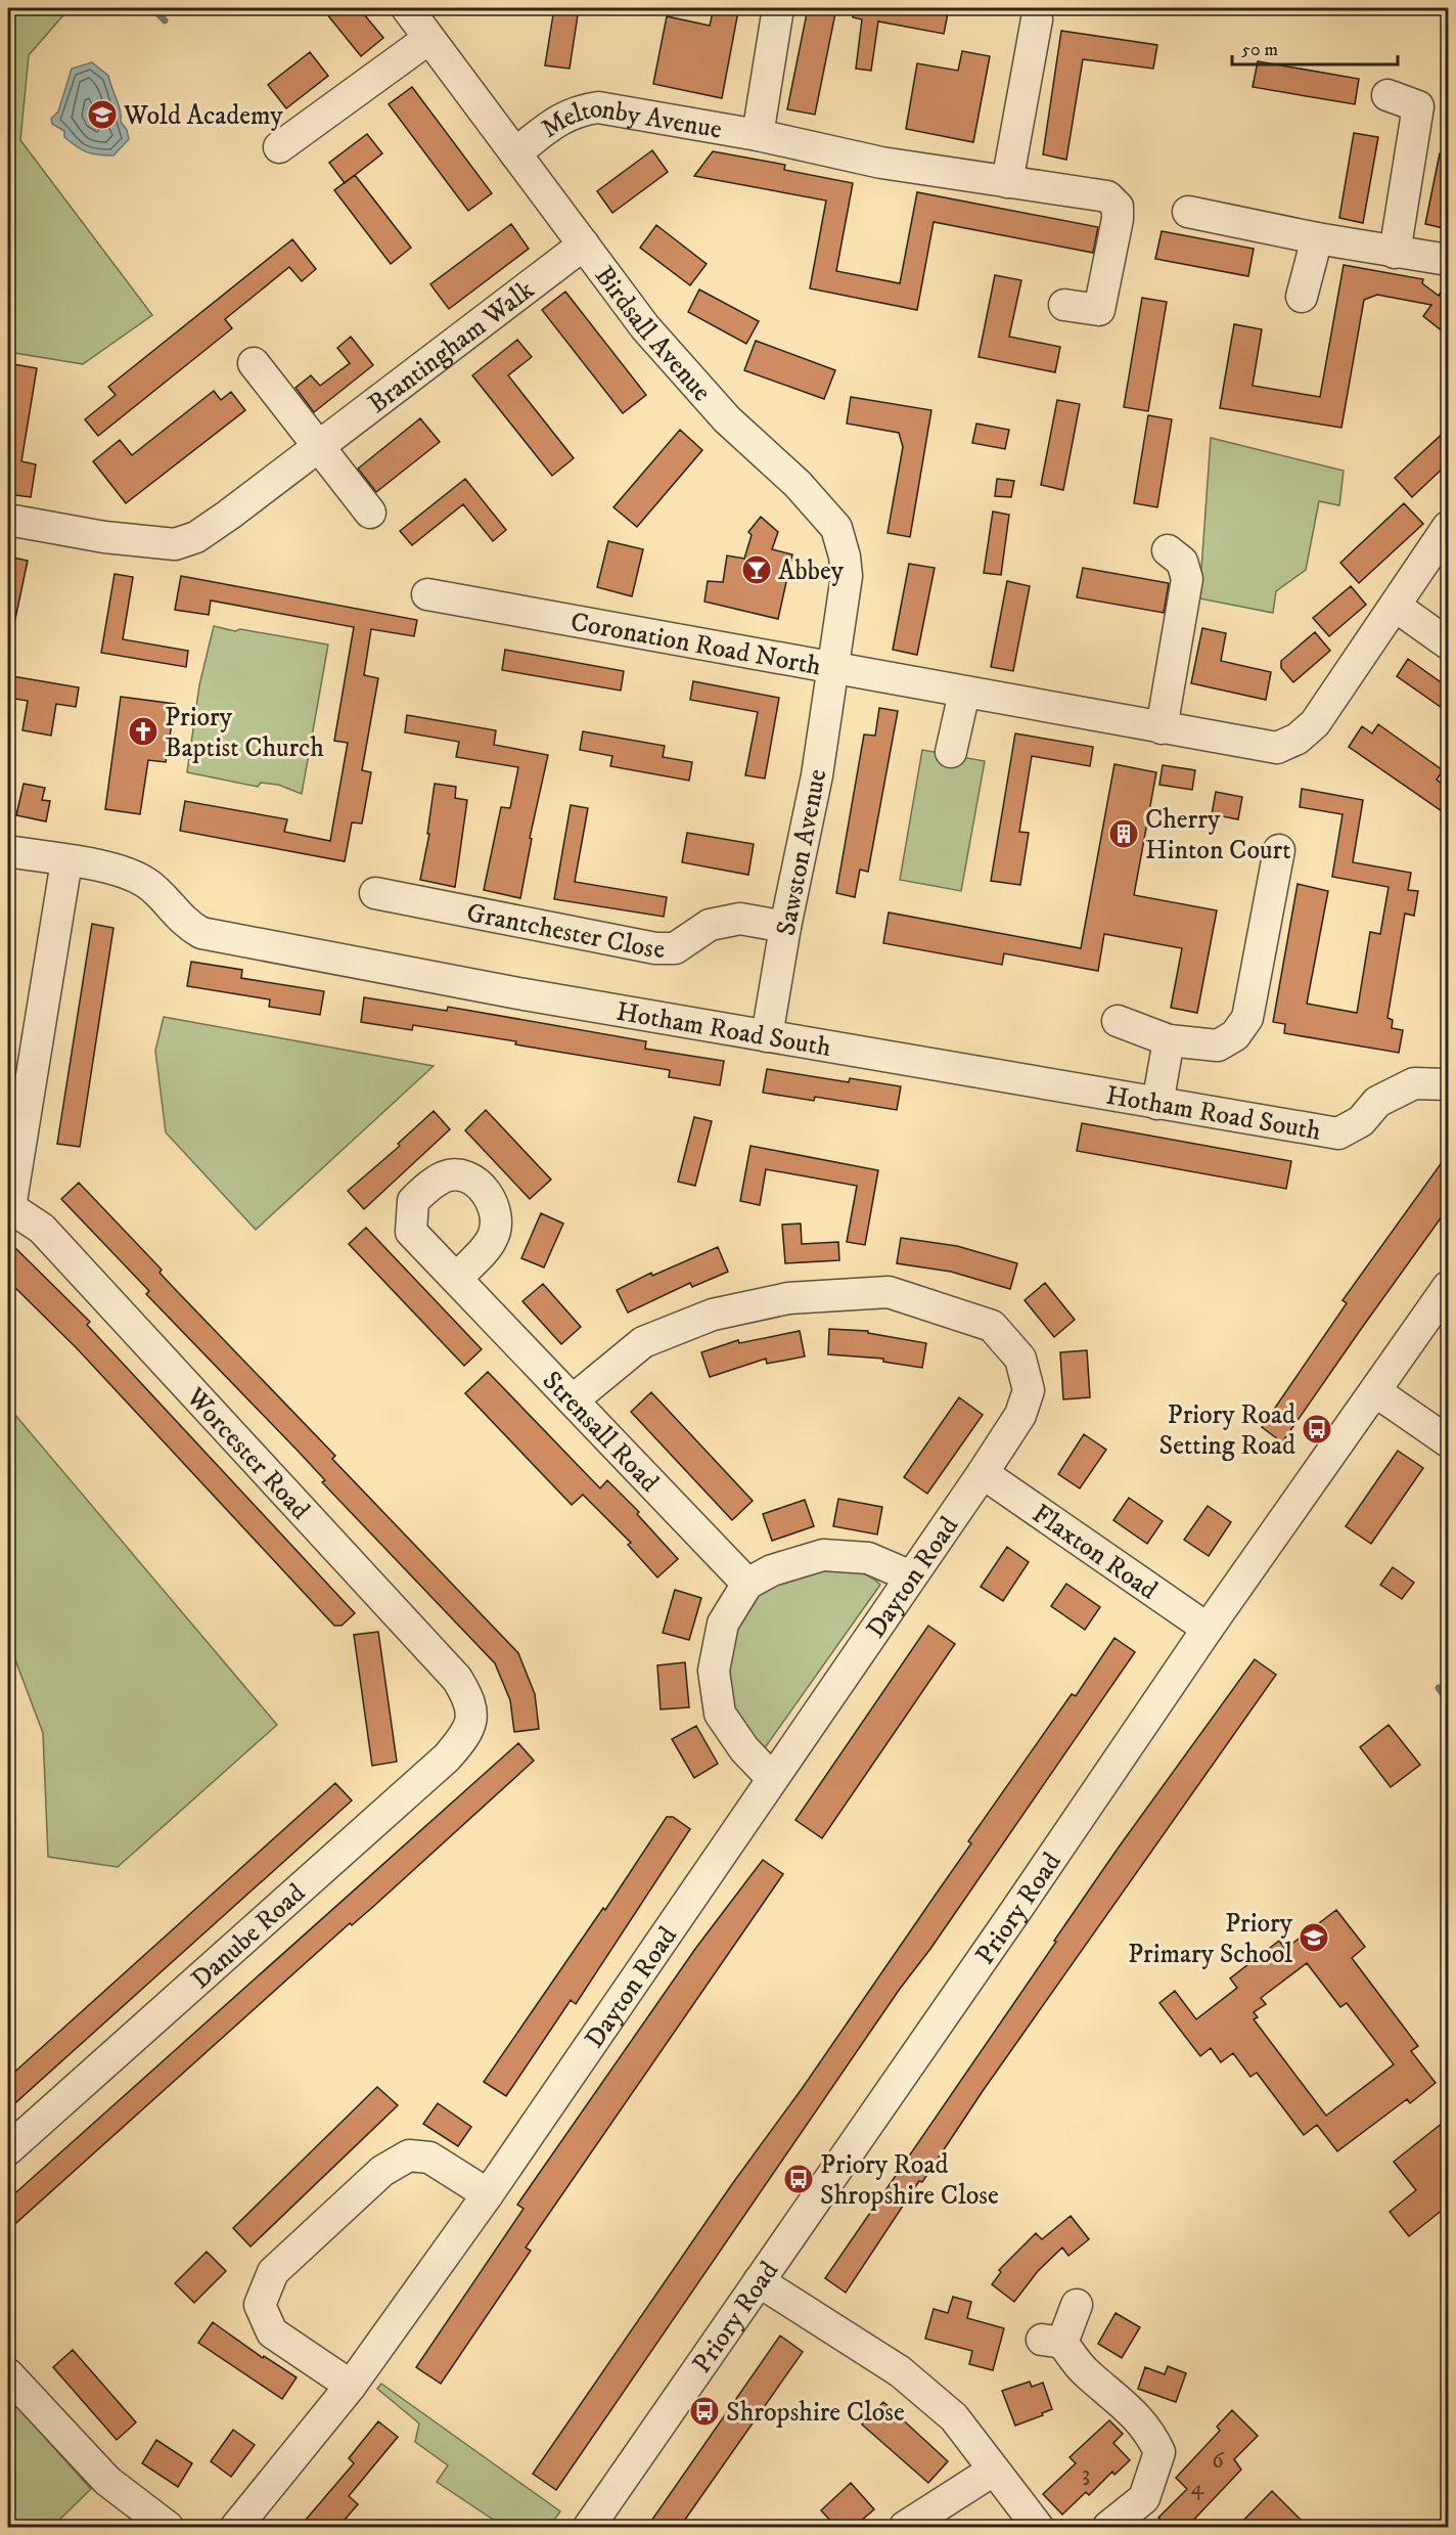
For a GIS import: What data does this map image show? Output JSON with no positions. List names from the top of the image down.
{
  "streets": {
    "street": [
      "Meltonby Avenue",
      "Birdsall Avenue",
      "Brantingham Walk",
      "Coronation Road North",
      "Sawston Avenue",
      "Grantchester Close",
      "Hotham Road South",
      "Strensall Road",
      "Worcester Road",
      "Flaxton Road",
      "Dayton Road",
      "Priory Road",
      "Danube Road"
    ]
  },
  "crossings": [
    ["Meltonby Avenue", "Birdsall Avenue"],
    ["Birdsall Avenue", "Brantingham Walk"],
    ["Birdsall Avenue", "Coronation Road North"],
    ["Birdsall Avenue", "Sawston Avenue"],
    ["Coronation Road North", "Sawston Avenue"],
    ["Sawston Avenue", "Grantchester Close"],
    ["Sawston Avenue", "Hotham Road South"],
    ["Strensall Road", "Dayton Road"],
    ["Worcester Road", "Danube Road"],
    ["Flaxton Road", "Dayton Road"],
    ["Flaxton Road", "Priory Road"]
  ],
  "places": {
    "school or university": ["Wold Academy", "Priory Primary School"],
    "bar": ["Abbey"],
    "church": ["Priory Baptist Church"],
    "building": ["Cherry Hinton Court"],
    "bus stop": ["Priory Road Setting Road", "Priory Road Shropshire Close", "Shropshire Close"]
  },
  "house_numbers": ["6", "3", "4"],
  "scale_bar": "50 m"
}
